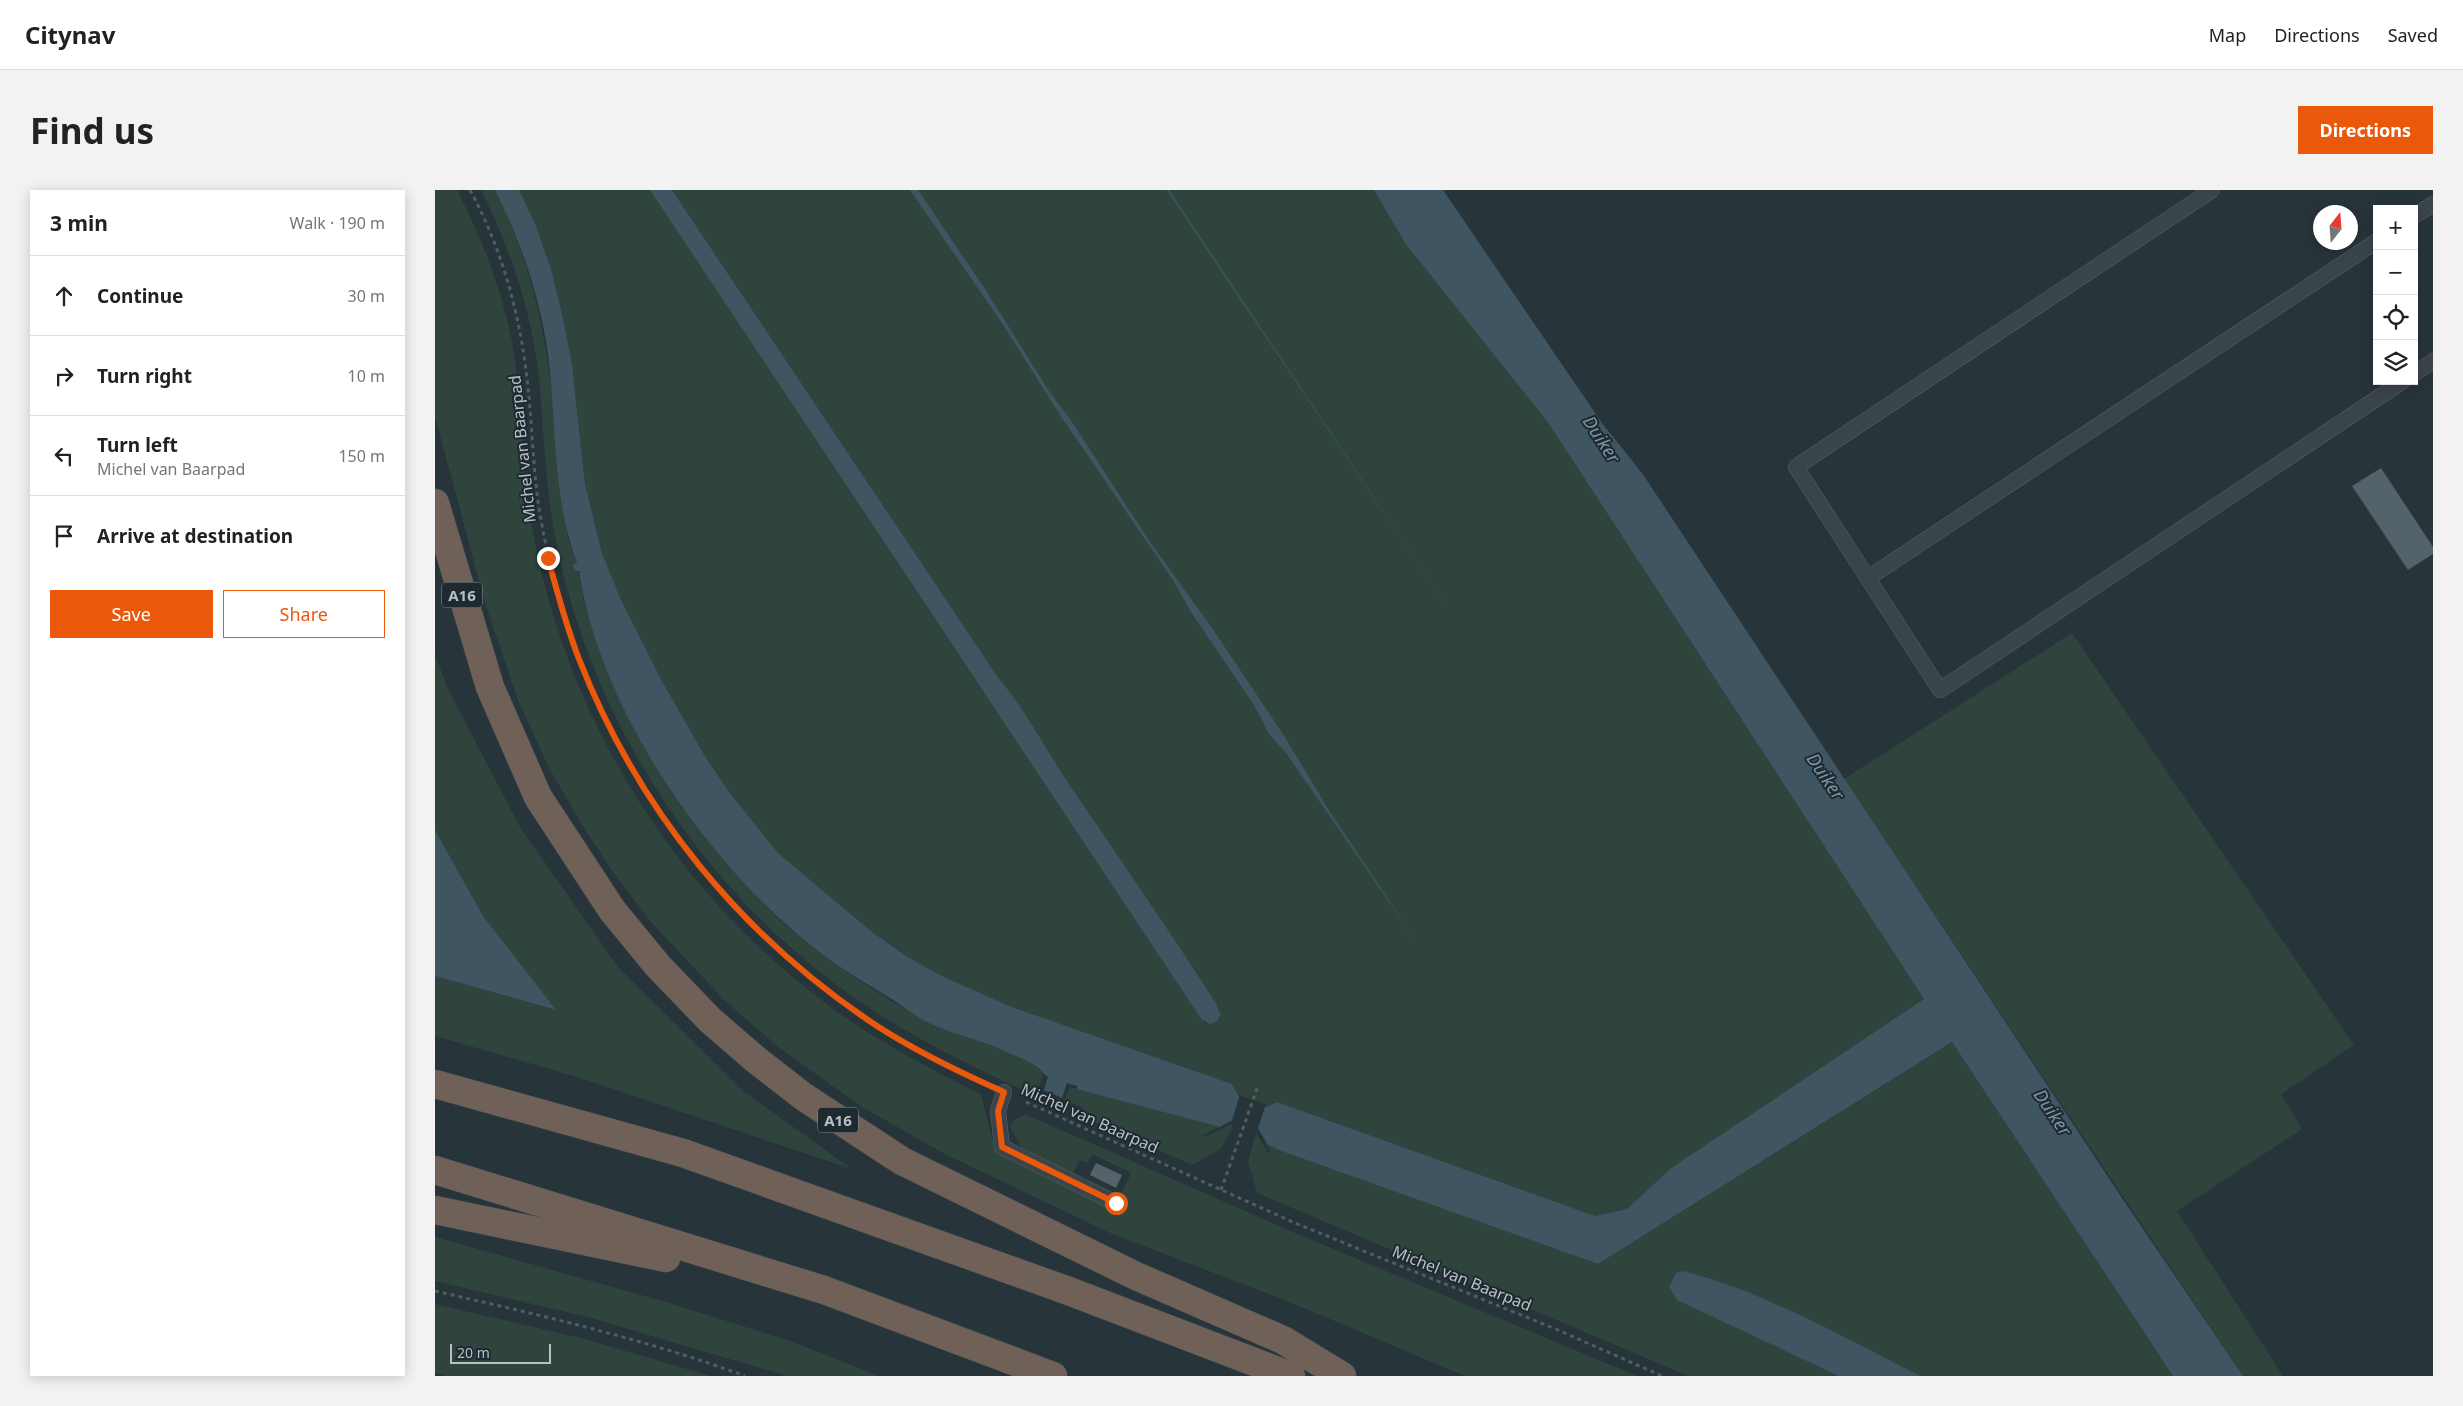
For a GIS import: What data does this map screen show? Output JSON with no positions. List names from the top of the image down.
{
  "streets": {
    "highway": ["A16"],
    "path": ["Michel van Baarpad"]
  },
  "water": ["Duiker"],
  "scale_bar": "20 m",
  "north": "top",
  "page": {
    "header": "Citynav",
    "nav": ["Map", "Directions", "Saved"],
    "buttons": [
      "Directions",
      ["Save", "Share"]
    ],
    "title": "Find us",
    "heading": ["3 min", "Walk · 190 m"],
    "map_buttons": ["+", "−"],
    "list": [
      ["Continue", "30 m"],
      ["Turn right", "10 m"],
      ["Turn left", "Michel van Baarpad", "150 m"],
      "Arrive at destination"
    ],
    "scale": "20 m"
  }
}
